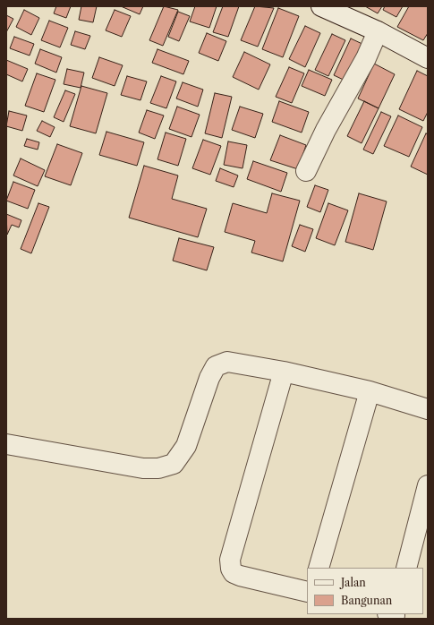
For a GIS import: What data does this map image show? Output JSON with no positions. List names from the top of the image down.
{
  "legend": ["Jalan", "Bangunan"]
}
